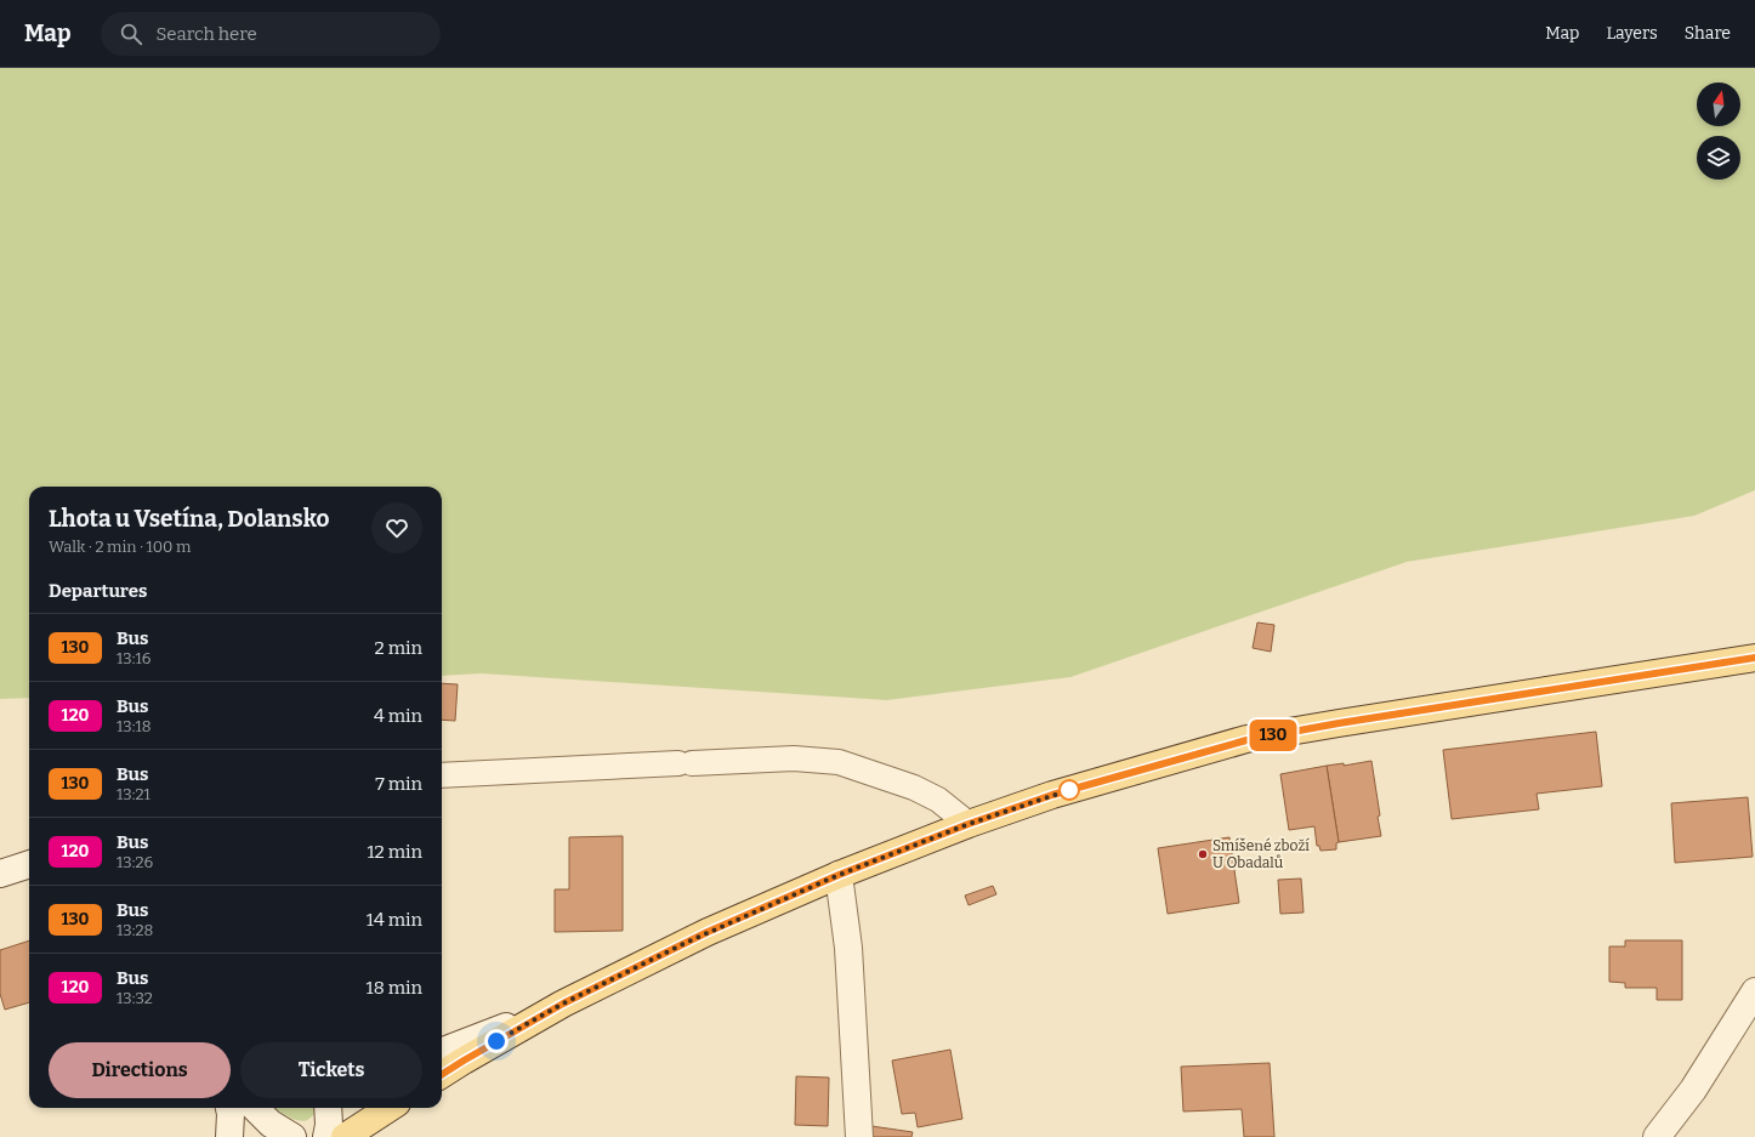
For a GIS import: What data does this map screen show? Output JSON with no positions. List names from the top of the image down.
{
  "places": ["Smíšené zboží U Obadalů"],
  "lines": ["bus line 130"],
  "north": "top",
  "page": {
    "header": "Map",
    "search": "Search here",
    "nav": ["Map", "Layers", "Share"],
    "on_map": "130",
    "heading": [
      ["Lhota u Vsetína, Dolansko", "Walk · 2 min · 100 m"],
      "Departures"
    ],
    "list": [
      {
        "mark": "130",
        "name": "Bus",
        "note": "13:16",
        "value": "2 min"
      },
      {
        "mark": "120",
        "name": "Bus",
        "note": "13:18",
        "value": "4 min"
      },
      {
        "mark": "130",
        "name": "Bus",
        "note": "13:21",
        "value": "7 min"
      },
      {
        "mark": "120",
        "name": "Bus",
        "note": "13:26",
        "value": "12 min"
      },
      {
        "mark": "130",
        "name": "Bus",
        "note": "13:28",
        "value": "14 min"
      },
      {
        "mark": "120",
        "name": "Bus",
        "note": "13:32",
        "value": "18 min"
      }
    ],
    "buttons": ["Directions", "Tickets"]
  }
}
